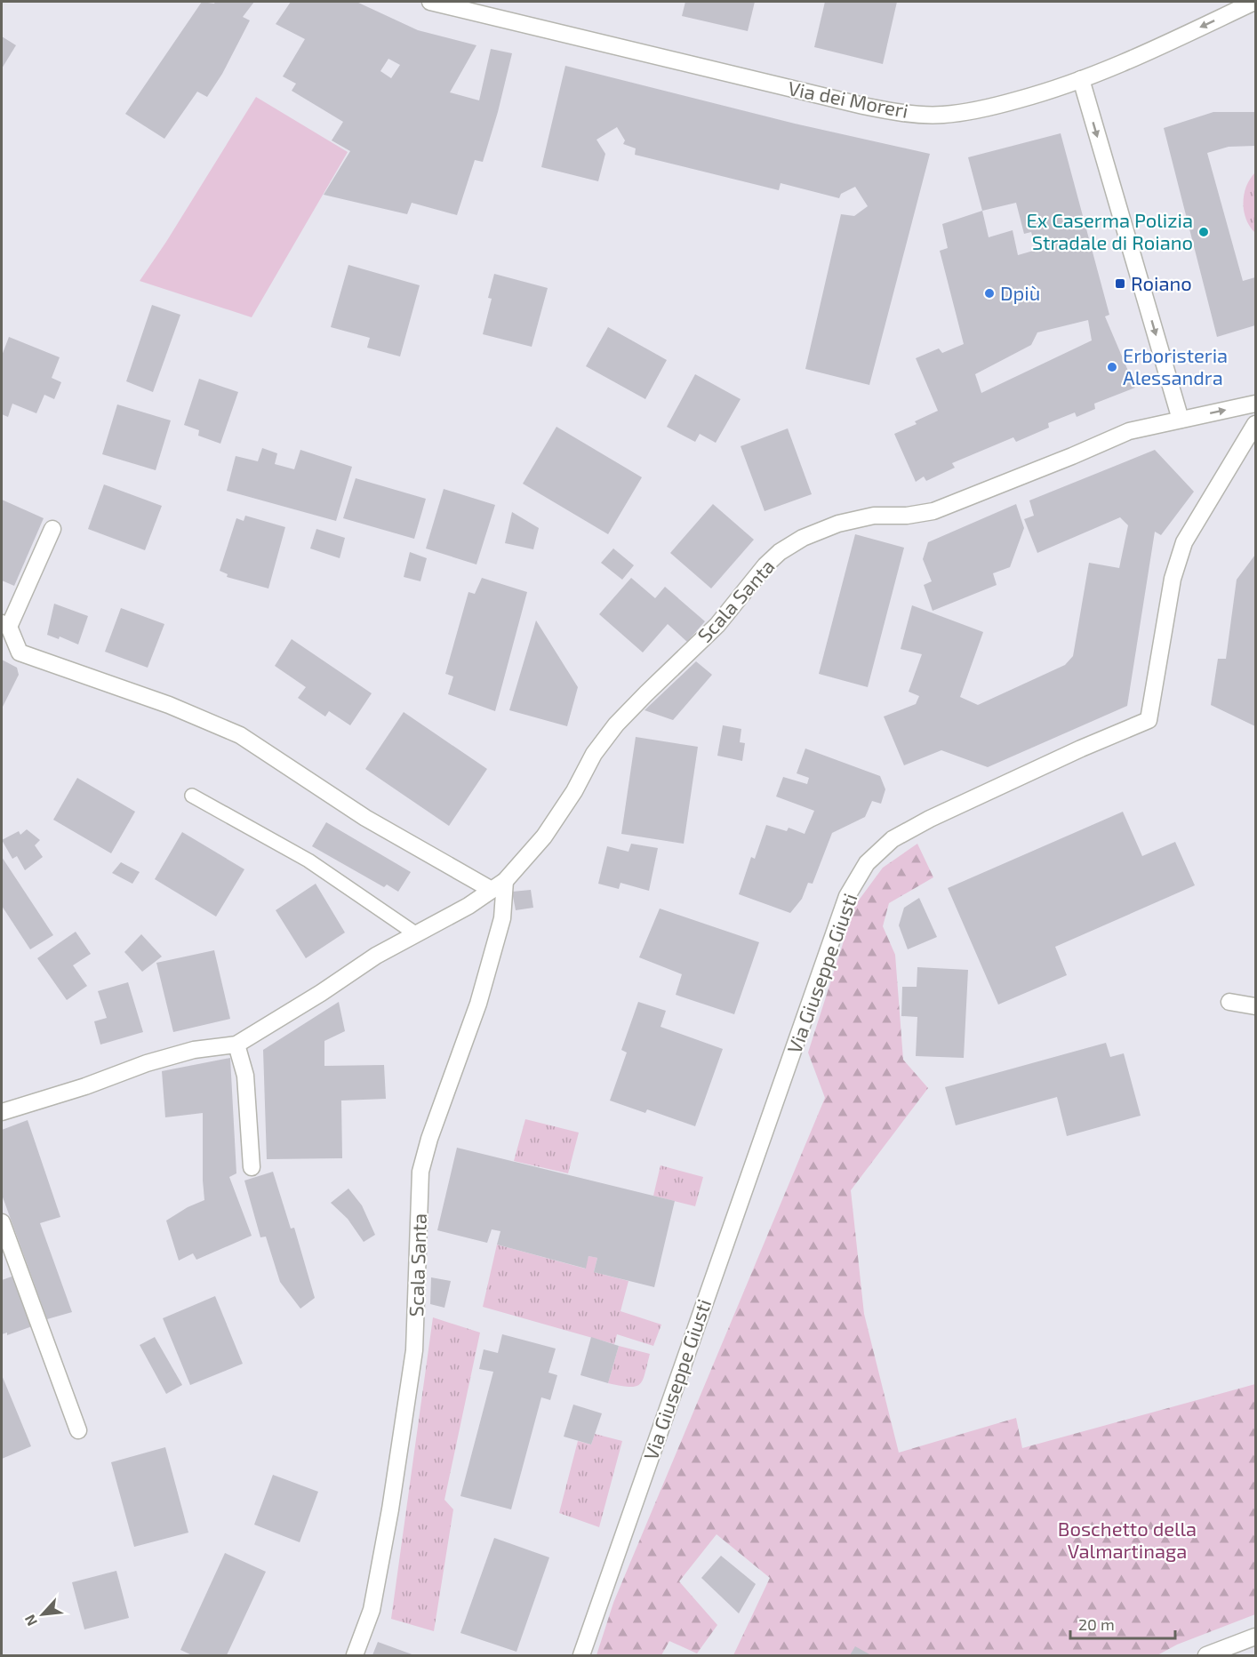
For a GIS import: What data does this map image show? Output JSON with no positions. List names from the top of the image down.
{
  "streets": {
    "street": ["Via dei Moreri", "Scala Santa", "Via Giuseppe Giusti"]
  },
  "parks": ["Boschetto della Valmartinaga"],
  "places": {
    "other": ["Ex Caserma Polizia Stradale di Roiano", "Dpiù", "Erboristeria Alessandra"],
    "transit": ["Roiano"]
  },
  "scale_bar": "20 m",
  "north": "bottom left"
}
